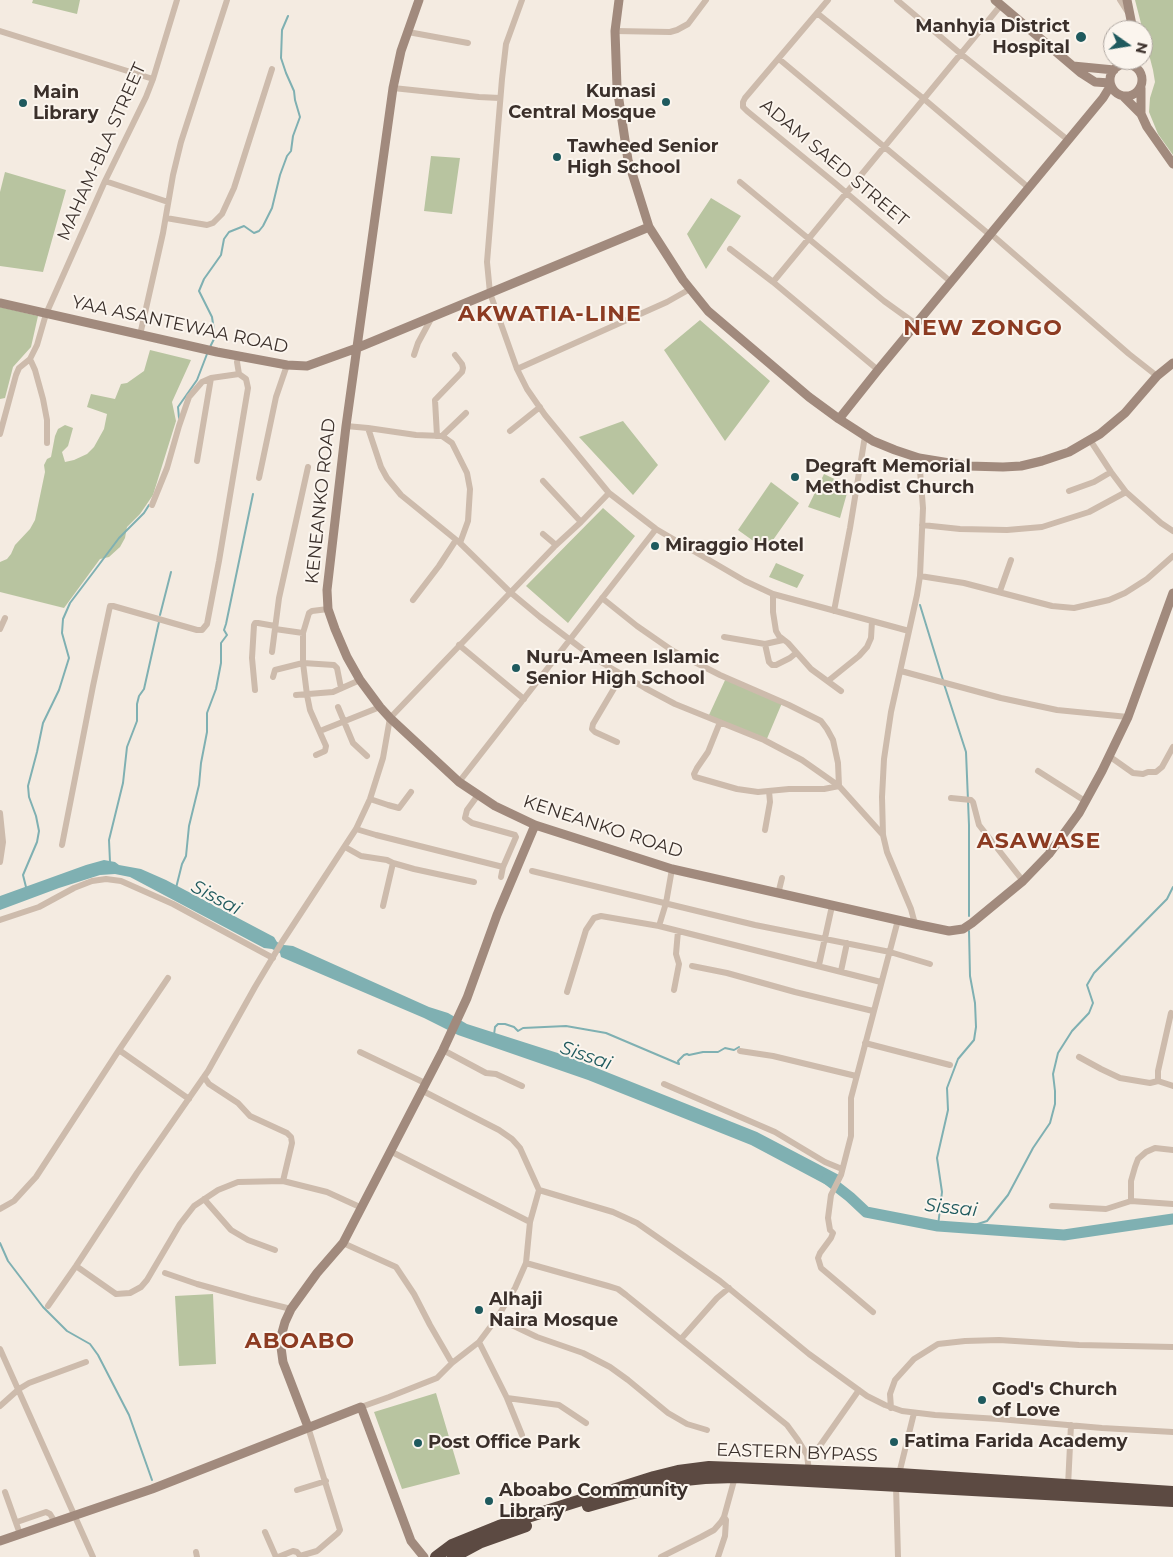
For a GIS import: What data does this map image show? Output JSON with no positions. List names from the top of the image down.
{
  "streets": {
    "highway": ["EASTERN BYPASS"],
    "street": [
      "MAHAM-BLA STREET",
      "ADAM SAED STREET",
      "YAA ASANTEWAA ROAD",
      "KENEANKO ROAD"
    ]
  },
  "crossings": [
    ["MAHAM-BLA STREET", "YAA ASANTEWAA ROAD"],
    ["YAA ASANTEWAA ROAD", "KENEANKO ROAD"]
  ],
  "districts": [
    "AKWATIA-LINE",
    "NEW ZONGO",
    "ASAWASE",
    "ABOABO"
  ],
  "water": ["Sissai"],
  "places": [
    "Manhyia District Hospital",
    "Kumasi Central Mosque",
    "Main Library",
    "Tawheed Senior High School",
    "Degraft Memorial Methodist Church",
    "Miraggio Hotel",
    "Nuru-Ameen Islamic Senior High School",
    "Alhaji Naira Mosque",
    "God's Church of Love",
    "Fatima Farida Academy",
    "Post Office Park",
    "Aboabo Community Library"
  ],
  "north": "right"
}
